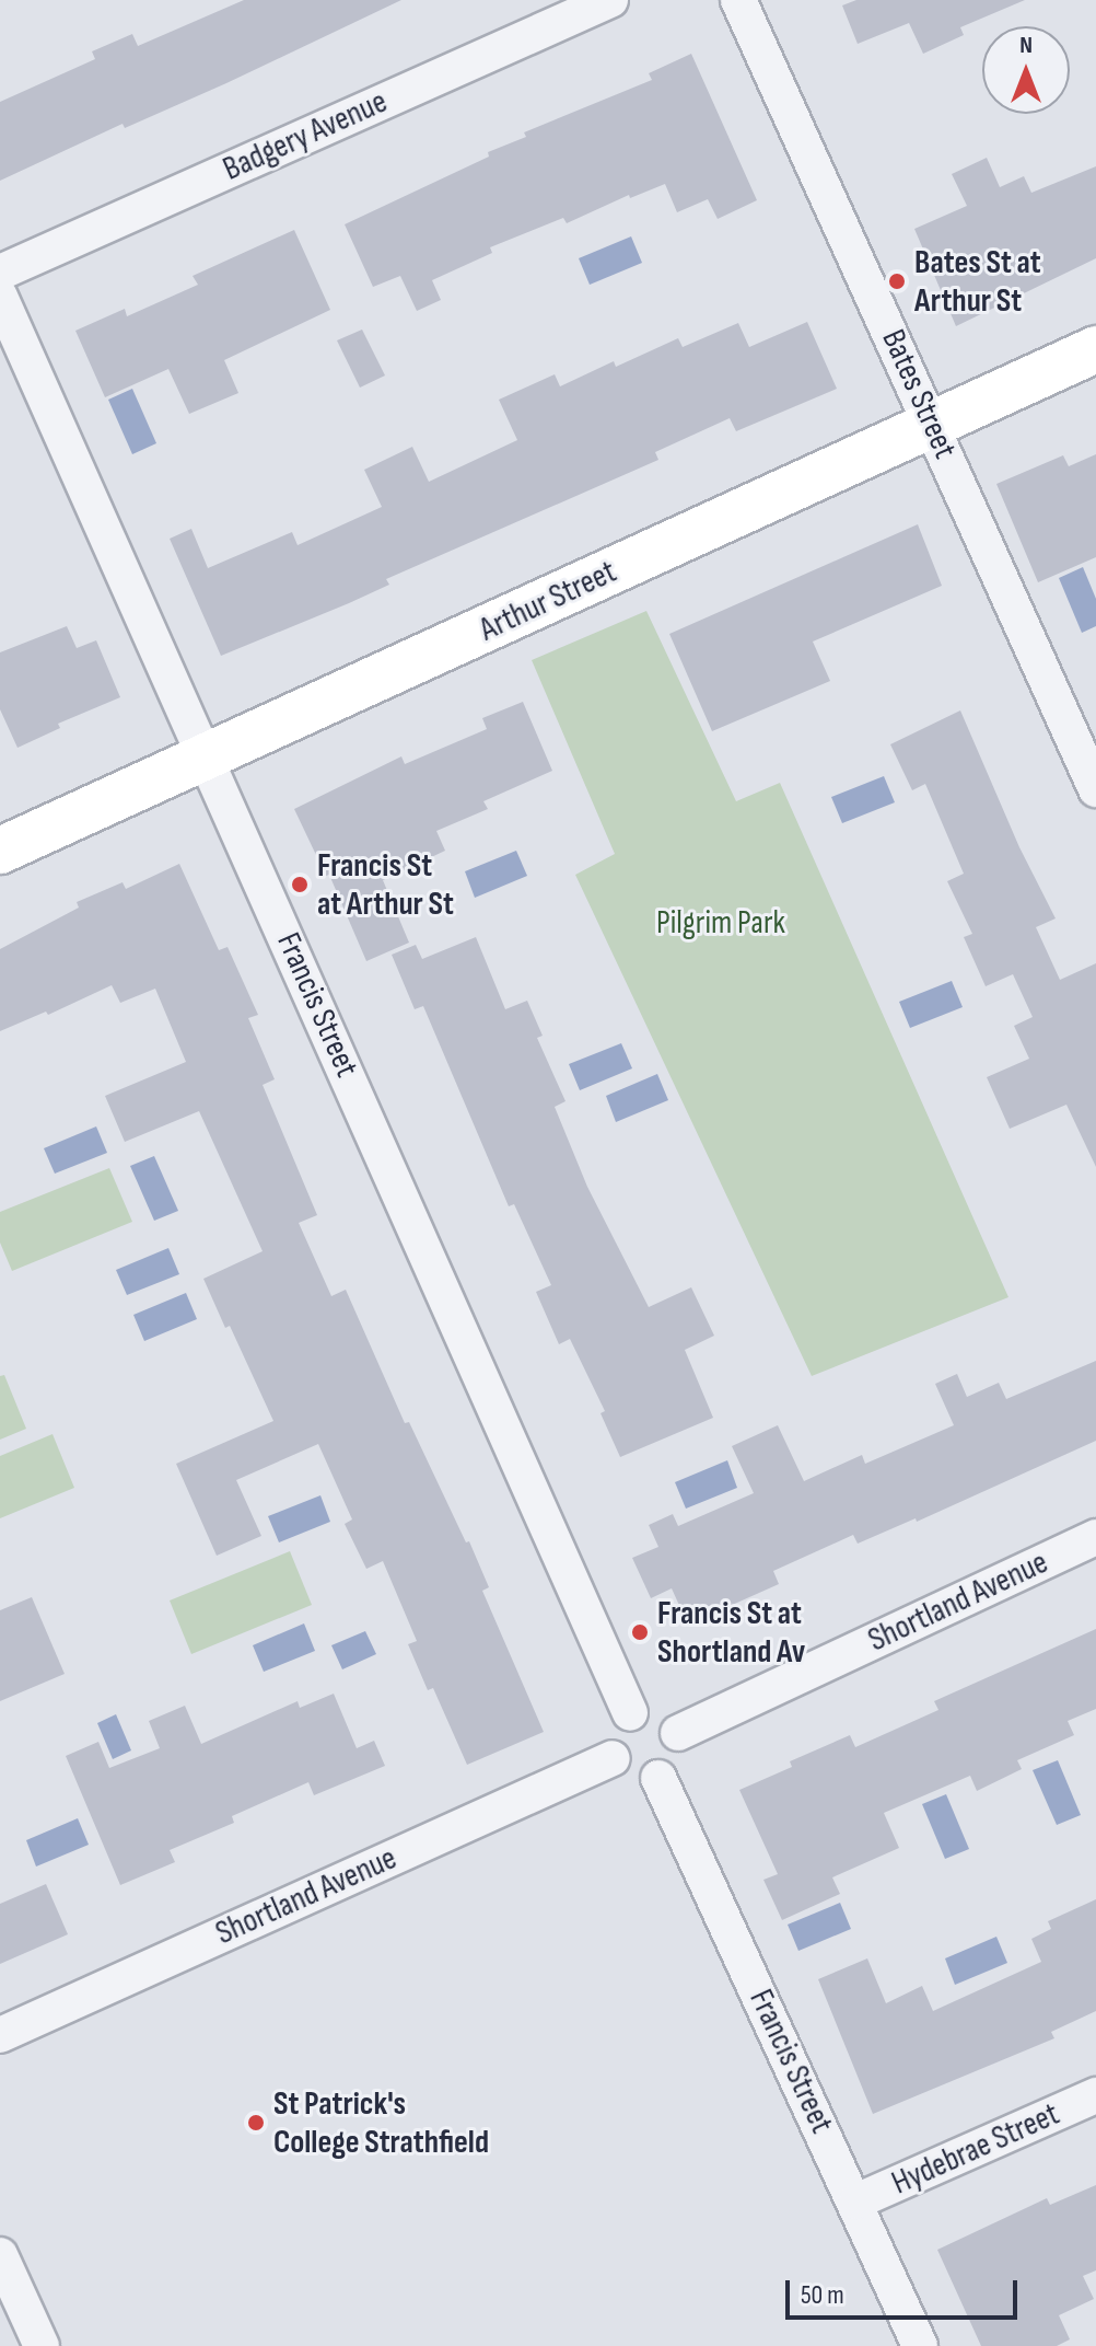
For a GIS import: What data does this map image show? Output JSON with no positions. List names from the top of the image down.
{
  "streets": {
    "main road": ["Arthur Street"],
    "street": [
      "Badgery Avenue",
      "Bates Street",
      "Francis Street",
      "Shortland Avenue",
      "Hydebrae Street"
    ]
  },
  "crossings": [
    ["Bates Street", "Arthur Street"],
    ["Arthur Street", "Francis Street"],
    ["Francis Street", "Shortland Avenue"],
    ["Francis Street", "Hydebrae Street"]
  ],
  "parks": ["Pilgrim Park"],
  "places": [
    "Bates St at Arthur St",
    "Francis St at Arthur St",
    "Francis St at Shortland Av",
    "St Patrick's College Strathfield"
  ],
  "scale_bar": "50 m",
  "north": "top"
}
